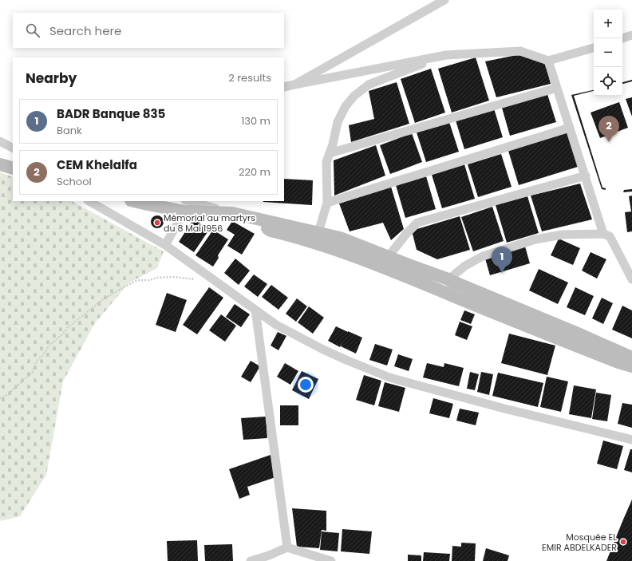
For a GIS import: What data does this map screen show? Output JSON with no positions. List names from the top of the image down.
{
  "places": ["Mémorial au martyrs du 8 Mai 1956", "Mosquée EL EMIR ABDELKADER"],
  "page": {
    "map_buttons": ["+", "−"],
    "search": "Search here",
    "heading": ["Nearby", "2 results"],
    "list": [
      {
        "mark": "1",
        "name": "BADR Banque 835",
        "note": "Bank",
        "value": "130 m"
      },
      {
        "mark": "2",
        "name": "CEM Khelalfa",
        "note": "School",
        "value": "220 m"
      }
    ],
    "pins": ["2", "1"]
  }
}
